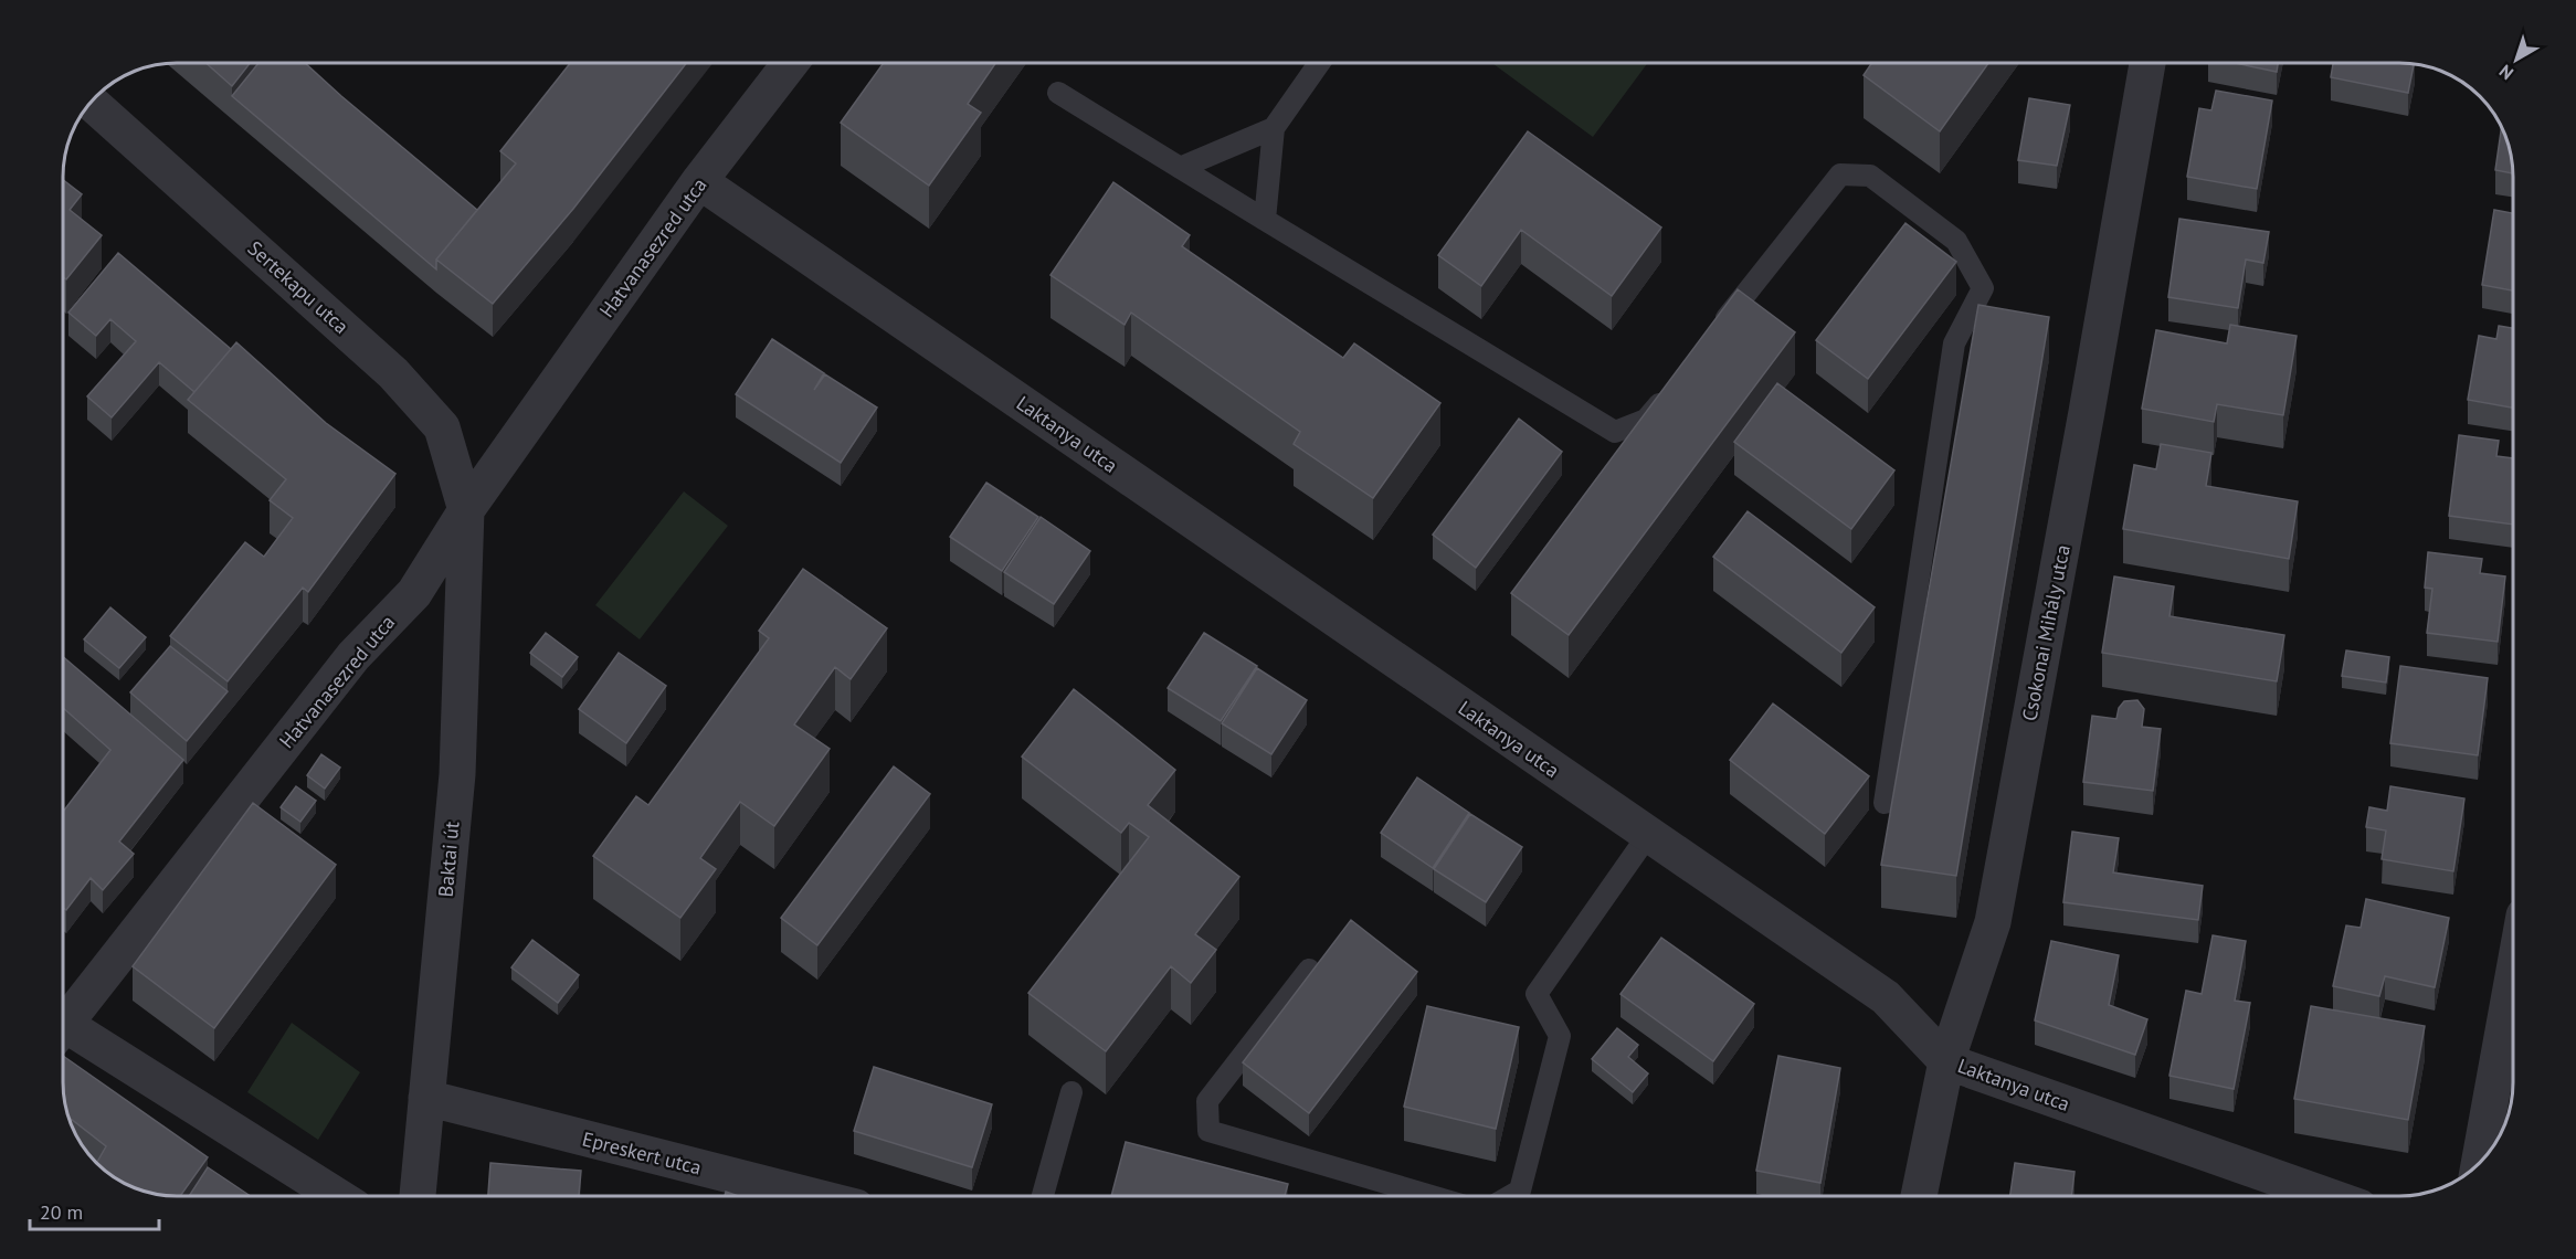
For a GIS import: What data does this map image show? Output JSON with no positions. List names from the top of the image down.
{
  "streets": {
    "street": [
      "Hatvanasezred utca",
      "Sertekapu utca",
      "Laktanya utca",
      "Csokonai Mihály utca",
      "Baktai út",
      "Epreskert utca"
    ]
  },
  "crossings": [
    ["Hatvanasezred utca", "Sertekapu utca"],
    ["Hatvanasezred utca", "Laktanya utca"],
    ["Hatvanasezred utca", "Baktai út"],
    ["Sertekapu utca", "Baktai út"],
    ["Laktanya utca", "Csokonai Mihály utca"],
    ["Baktai út", "Epreskert utca"]
  ],
  "scale_bar": "20 m",
  "north": "bottom left"
}
